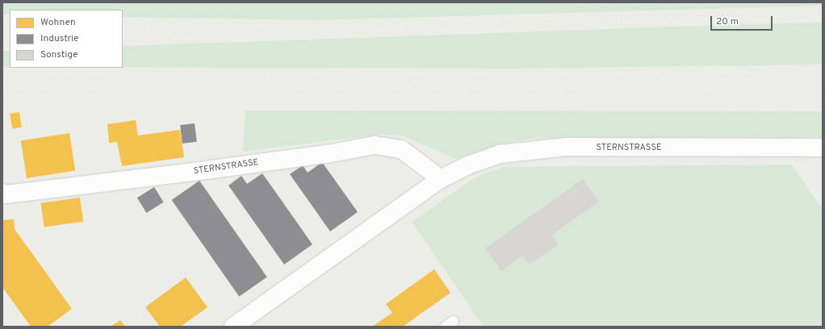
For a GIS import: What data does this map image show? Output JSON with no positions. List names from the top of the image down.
{
  "streets": {
    "street": ["STERNSTRASSE"]
  },
  "legend": ["Wohnen", "Industrie", "Sonstige"],
  "scale_bar": "20 m"
}
